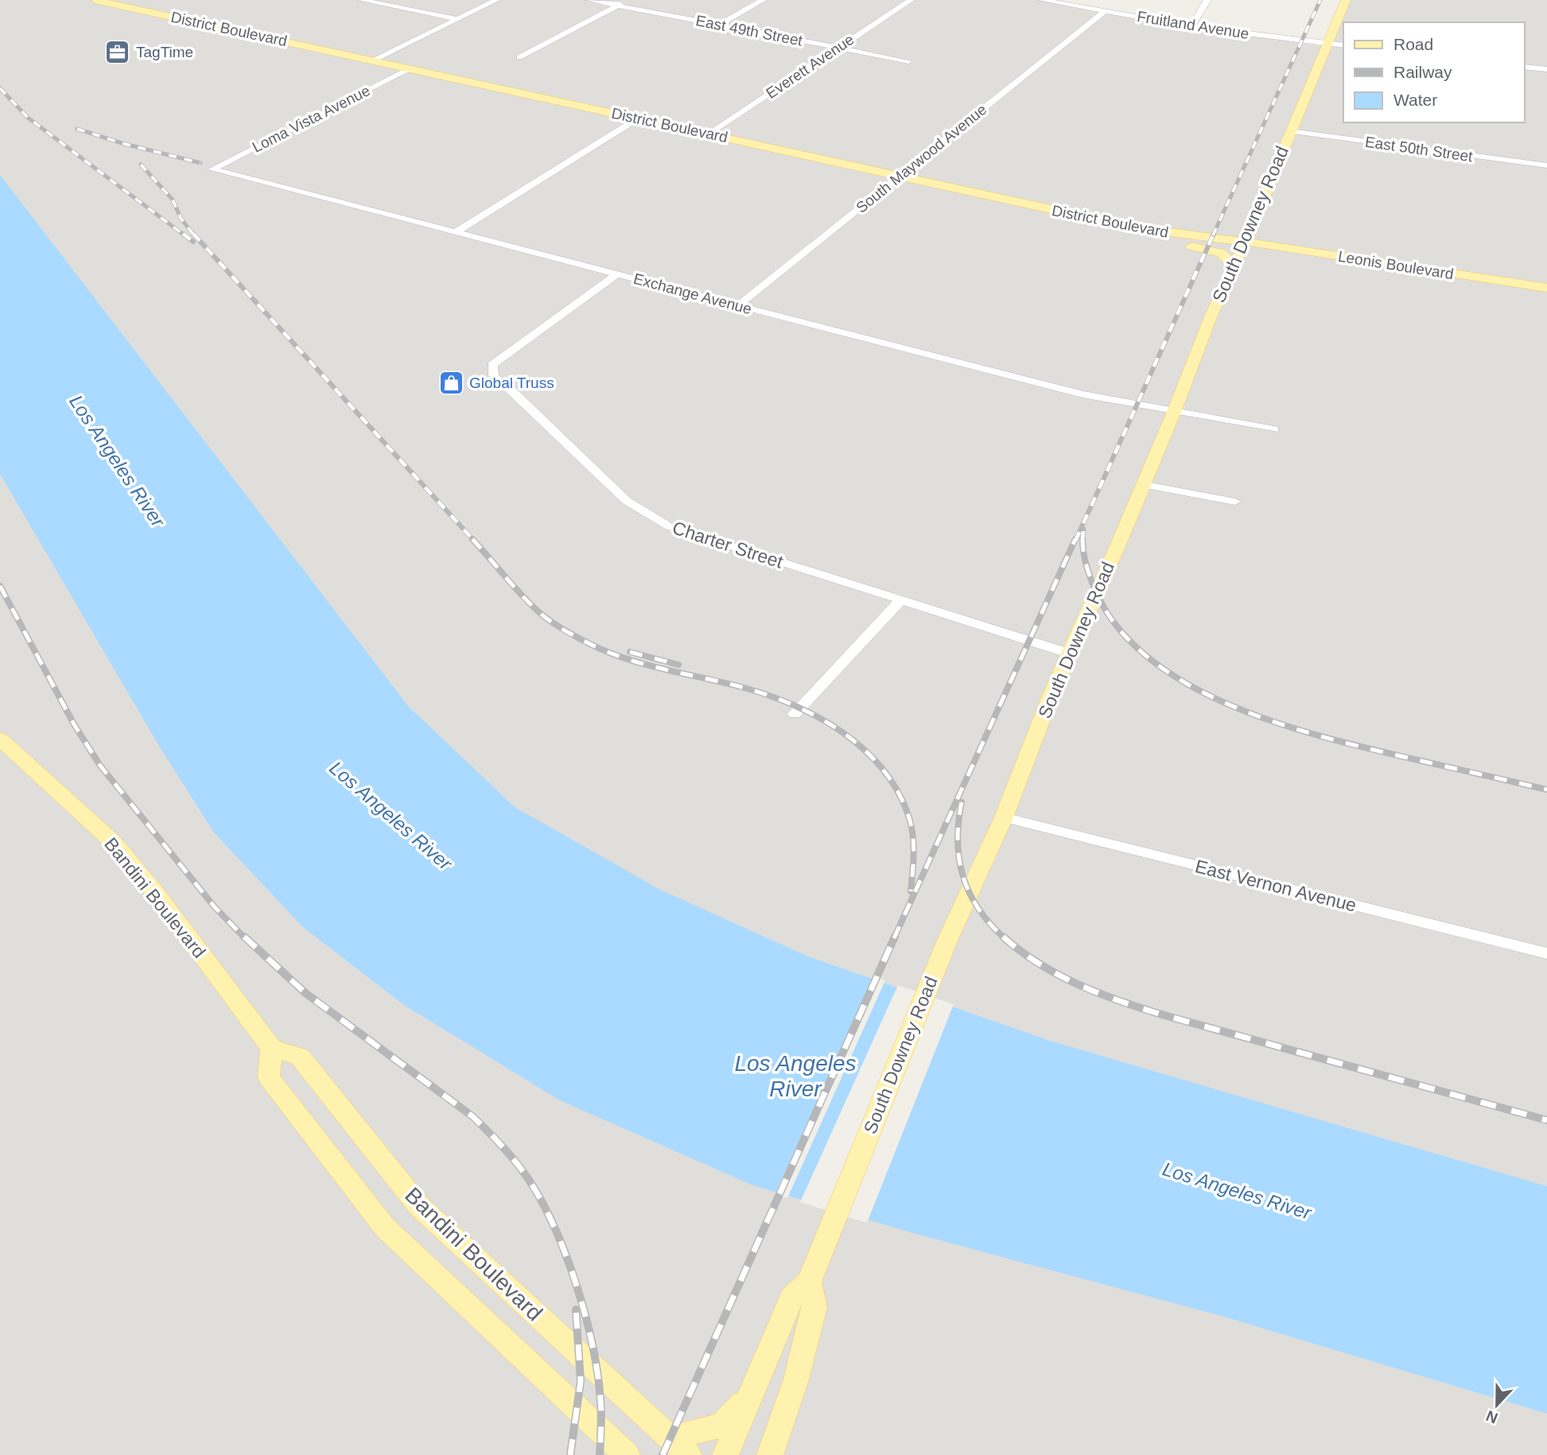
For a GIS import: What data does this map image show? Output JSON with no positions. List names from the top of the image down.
{
  "streets": {
    "main road": [
      "District Boulevard",
      "South Downey Road",
      "Leonis Boulevard",
      "Bandini Boulevard"
    ],
    "street": [
      "Fruitland Avenue",
      "East 49th Street",
      "Everett Avenue",
      "Loma Vista Avenue",
      "East 50th Street",
      "South Maywood Avenue",
      "Exchange Avenue",
      "Charter Street",
      "East Vernon Avenue"
    ]
  },
  "crossings": [
    ["Fruitland Avenue", "South Maywood Avenue"],
    ["Fruitland Avenue", "South Downey Road"],
    ["District Boulevard", "Everett Avenue"],
    ["District Boulevard", "Loma Vista Avenue"],
    ["District Boulevard", "South Maywood Avenue"],
    ["District Boulevard", "South Downey Road"],
    ["District Boulevard", "Leonis Boulevard"],
    ["East 49th Street", "Everett Avenue"],
    ["Loma Vista Avenue", "Exchange Avenue"],
    ["East 50th Street", "South Downey Road"],
    ["South Maywood Avenue", "Exchange Avenue"],
    ["South Downey Road", "Leonis Boulevard"],
    ["South Downey Road", "Exchange Avenue"],
    ["South Downey Road", "Charter Street"],
    ["South Downey Road", "East Vernon Avenue"],
    ["Exchange Avenue", "Charter Street"]
  ],
  "water": ["Los Angeles River"],
  "places": {
    "office": ["TagTime"],
    "shop": ["Global Truss"]
  },
  "legend": ["Road", "Railway", "Water"],
  "north": "bottom"
}
